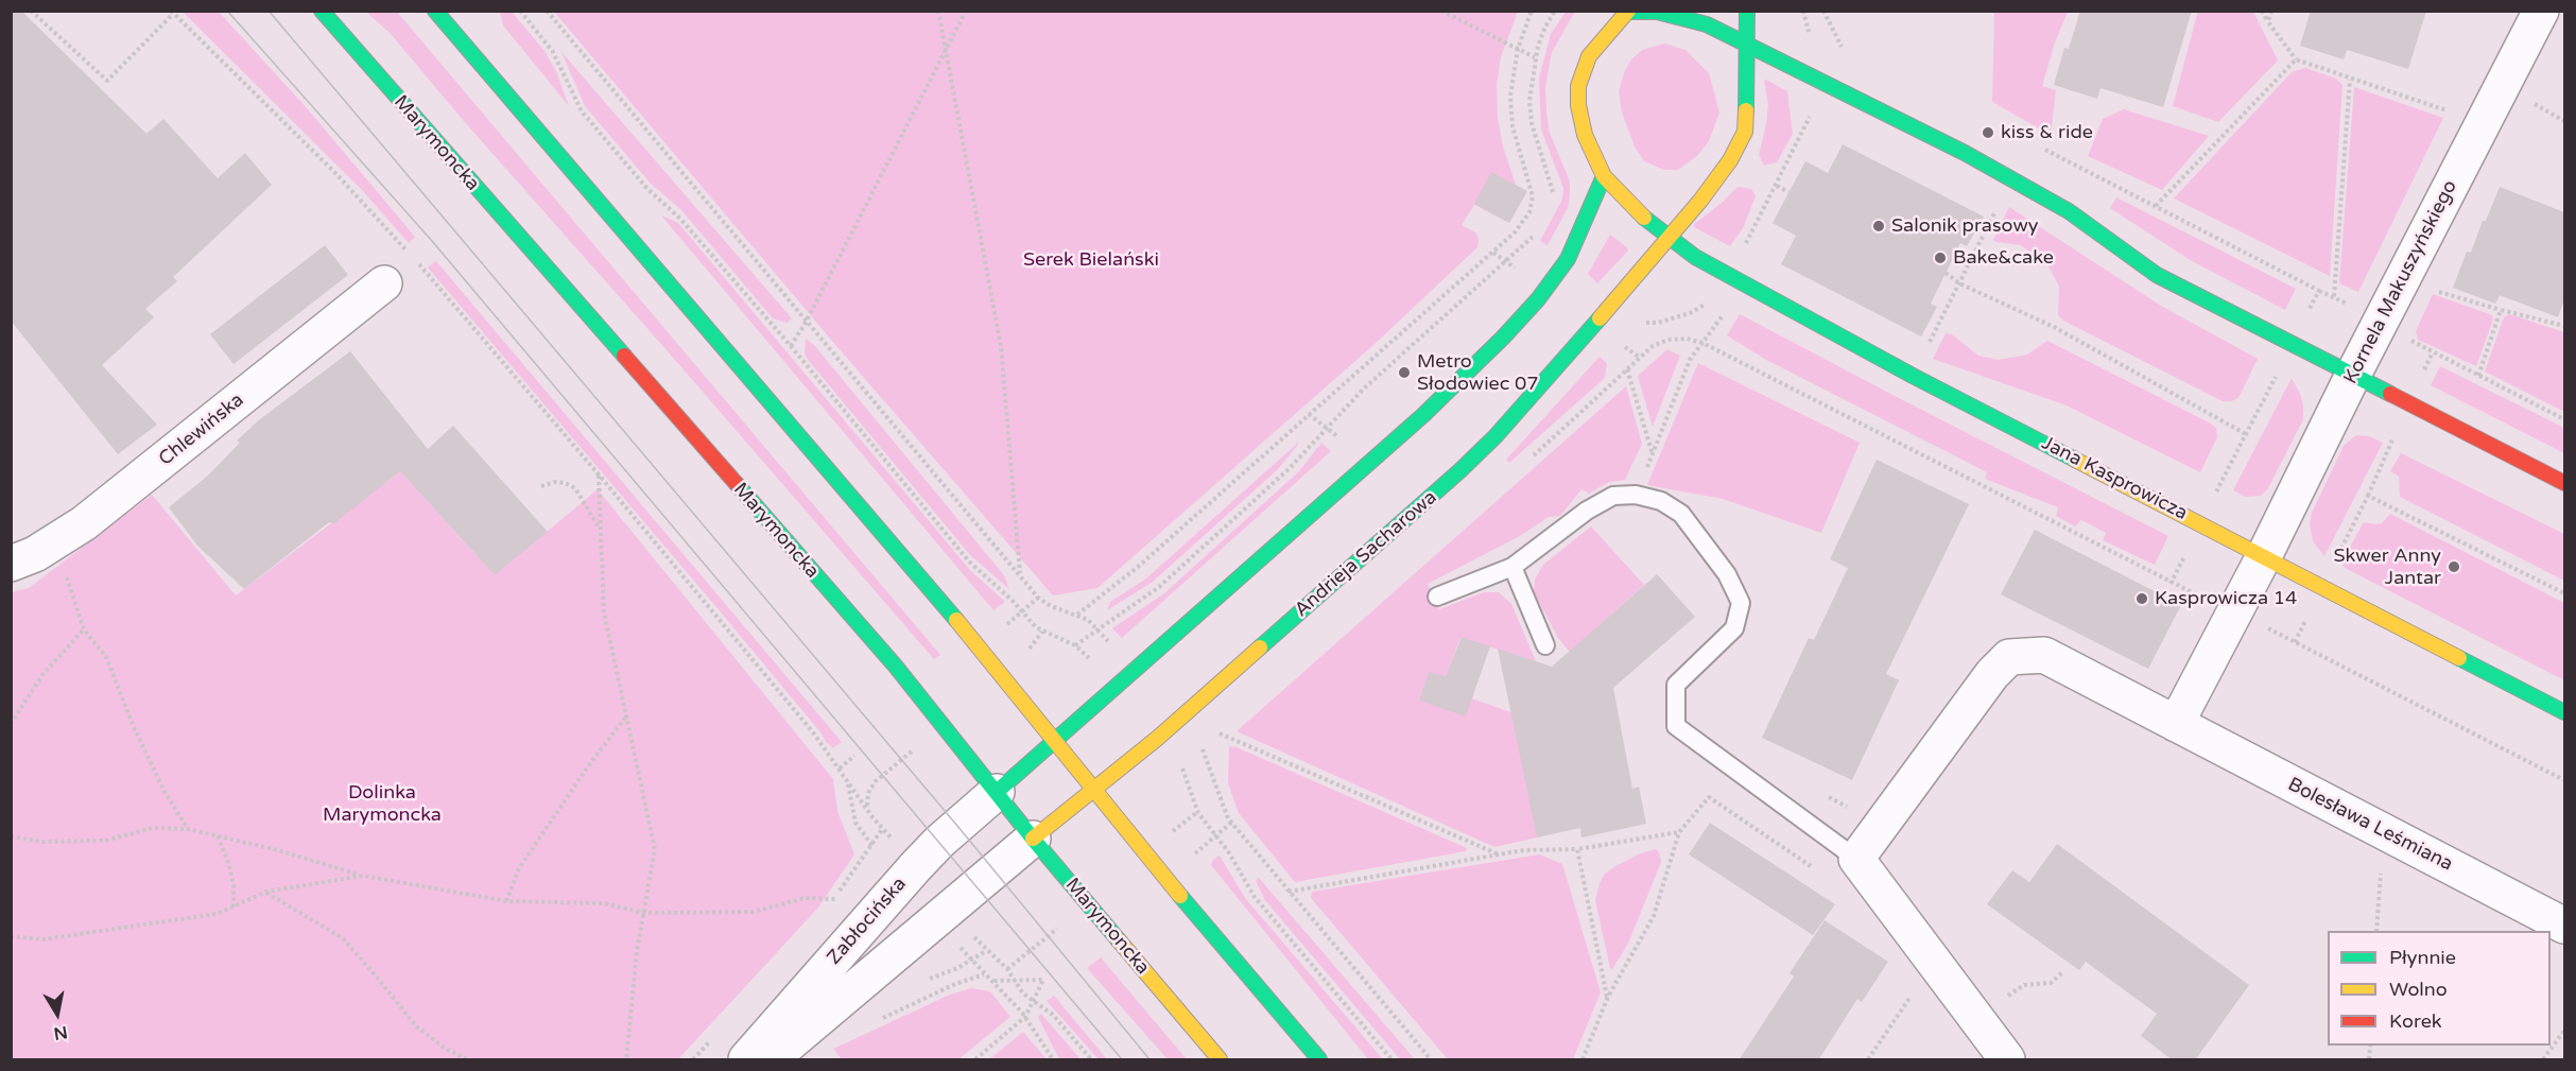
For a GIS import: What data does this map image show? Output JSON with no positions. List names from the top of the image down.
{
  "streets": {
    "street": [
      "Marymoncka",
      "Kornela Makuszyńskiego",
      "Chlewińska",
      "Jana Kasprowicza",
      "Andrieja Sacharowa",
      "Bolesława Leśmiana",
      "Zabłocińska"
    ]
  },
  "crossings": [
    ["Marymoncka", "Andrieja Sacharowa"],
    ["Marymoncka", "Zabłocińska"],
    ["Kornela Makuszyńskiego", "Jana Kasprowicza"],
    ["Kornela Makuszyńskiego", "Bolesława Leśmiana"],
    ["Jana Kasprowicza", "Andrieja Sacharowa"],
    ["Andrieja Sacharowa", "Zabłocińska"]
  ],
  "parks": ["Serek Bielański", "Dolinka Marymoncka"],
  "places": [
    "kiss & ride",
    "Salonik prasowy",
    "Bake&cake",
    "Metro Słodowiec 07",
    "Skwer Anny Jantar",
    "Kasprowicza 14"
  ],
  "legend": ["Płynnie", "Wolno", "Korek"],
  "north": "bottom"
}
